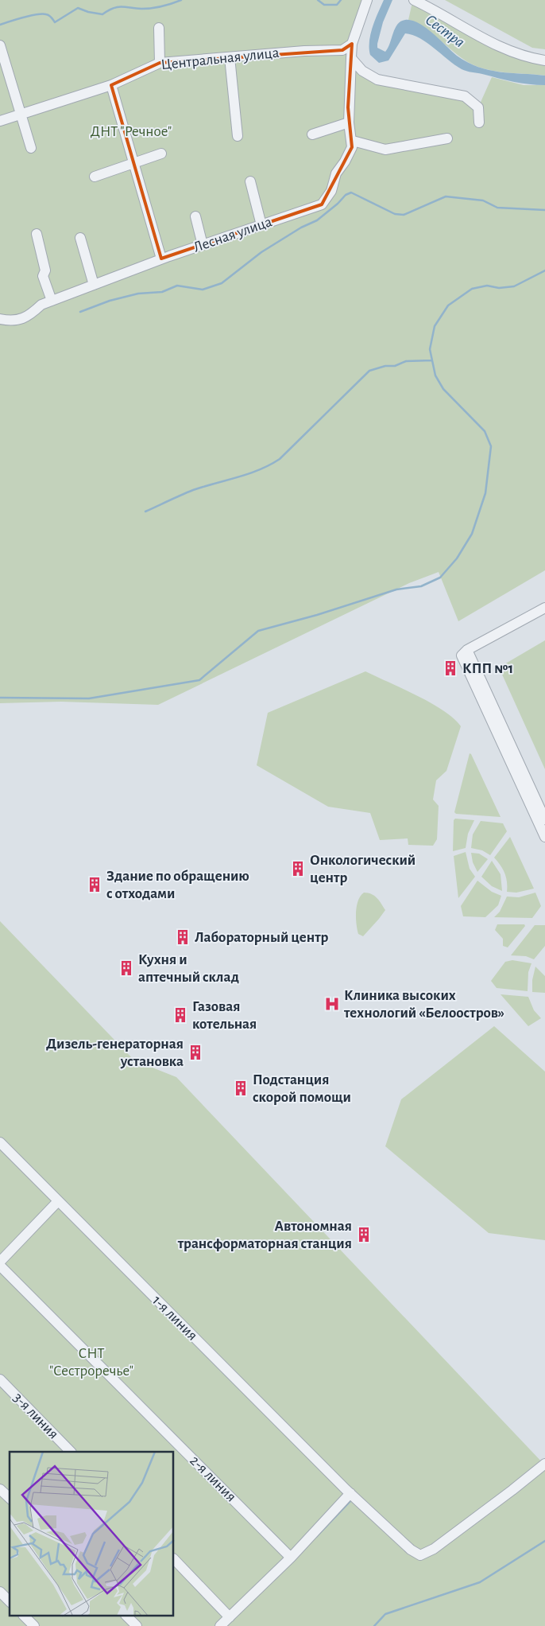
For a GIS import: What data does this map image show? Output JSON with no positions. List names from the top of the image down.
{
  "streets": {
    "street": [
      "Центральная улица",
      "Лесная улица",
      "1-я линия",
      "3-я линия",
      "2-я линия"
    ]
  },
  "water": ["Сестра"],
  "parks": ["ДНТ \"Речное\"", "СНТ \"Сестроречье\""],
  "places": {
    "building": [
      "КПП №1",
      "Онкологический центр",
      "Здание по обращению с отходами",
      "Лабораторный центр",
      "Кухня и аптечный склад",
      "Газовая котельная",
      "Дизель-генераторная установка",
      "Подстанция скорой помощи",
      "Автономная трансформаторная станция"
    ],
    "hospital": ["Клиника высоких технологий «Белоостров»"]
  }
}
